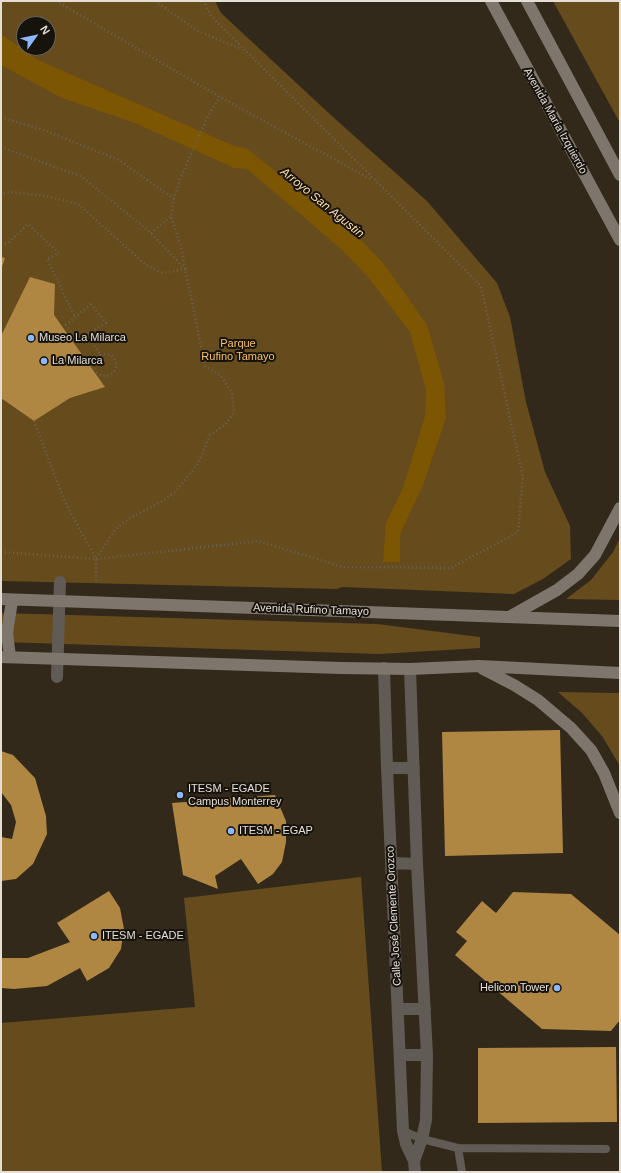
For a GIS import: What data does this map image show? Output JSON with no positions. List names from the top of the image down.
{
  "streets": {
    "street": ["Avenida María Izquierdo", "Avenida Rufino Tamayo", "Calle José Clemente Orozco"]
  },
  "water": ["Arroyo San Agustin"],
  "parks": ["Parque Rufino Tamayo"],
  "places": [
    "Museo La Milarca",
    "La Milarca",
    "ITESM - EGADE Campus Monterrey",
    "ITESM - EGAP",
    "ITESM - EGADE",
    "Helicon Tower"
  ],
  "north": "top right"
}
